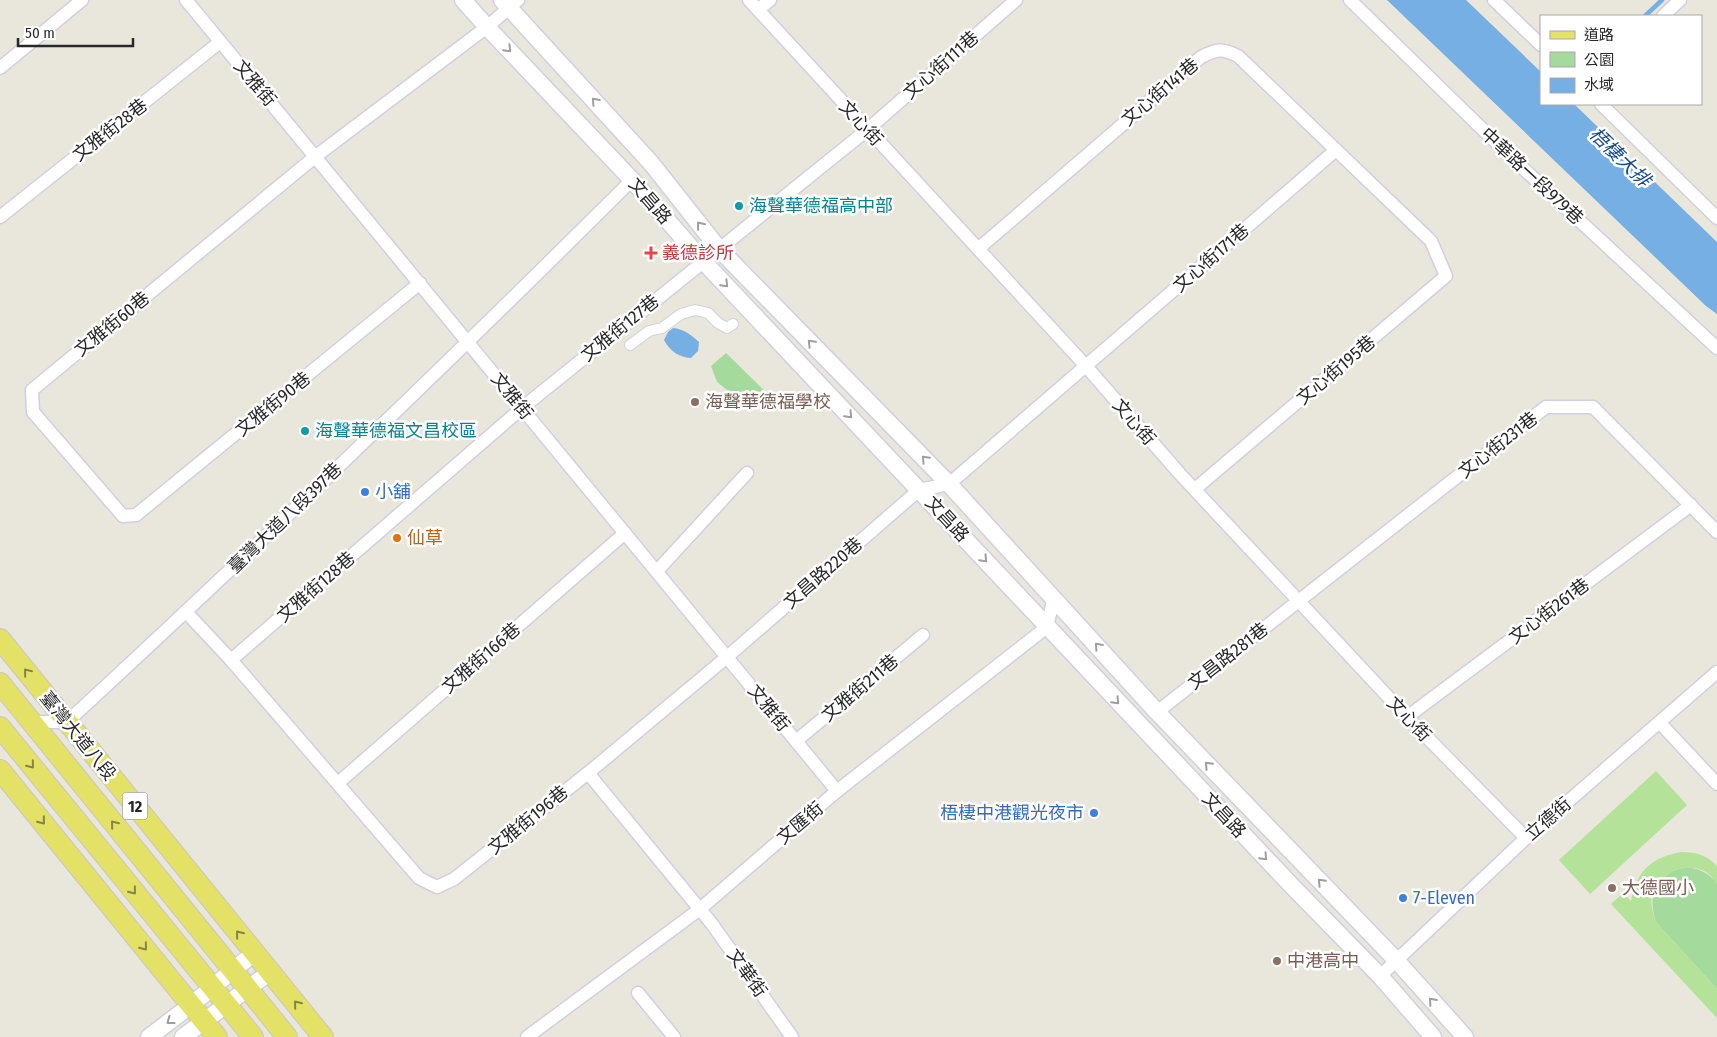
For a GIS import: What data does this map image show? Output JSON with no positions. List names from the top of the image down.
{
  "streets": {
    "main road": ["臺灣大道八段", "12"],
    "street": [
      "文心街111巷",
      "文雅街",
      "文心街141巷",
      "文心街",
      "文雅街28巷",
      "中華路一段979巷",
      "文昌路",
      "文心街171巷",
      "文雅街60巷",
      "文雅街127巷",
      "文心街195巷",
      "文雅街90巷",
      "文心街231巷",
      "臺灣大道八段397巷",
      "文昌路220巷",
      "文雅街128巷",
      "文心街261巷",
      "文昌路281巷",
      "文雅街166巷",
      "文雅街211巷",
      "立德街",
      "文雅街196巷",
      "文匯街",
      "文華街"
    ]
  },
  "crossings": [
    ["文心街111巷", "文心街"],
    ["文心街111巷", "文昌路"],
    ["文心街111巷", "文雅街127巷"],
    ["文雅街", "文雅街28巷"],
    ["文雅街", "文雅街60巷"],
    ["文雅街", "文雅街127巷"],
    ["文雅街", "文雅街90巷"],
    ["文雅街", "臺灣大道八段397巷"],
    ["文雅街", "文昌路220巷"],
    ["文雅街", "文雅街128巷"],
    ["文雅街", "文雅街166巷"],
    ["文雅街", "文雅街211巷"],
    ["文雅街", "文雅街196巷"],
    ["文雅街", "文匯街"],
    ["文心街141巷", "文心街"],
    ["文心街141巷", "文心街171巷"],
    ["文心街141巷", "文心街195巷"],
    ["文心街", "文心街171巷"],
    ["文心街", "文心街195巷"],
    ["文心街", "文心街231巷"],
    ["文心街", "文心街261巷"],
    ["文心街", "文昌路281巷"],
    ["文心街", "立德街"],
    ["文昌路", "文心街171巷"],
    ["文昌路", "文雅街127巷"],
    ["文昌路", "臺灣大道八段397巷"],
    ["文昌路", "文昌路220巷"],
    ["文昌路", "文昌路281巷"],
    ["文昌路", "立德街"],
    ["文昌路", "文匯街"],
    ["文雅街60巷", "文雅街90巷"],
    ["文雅街127巷", "文雅街128巷"],
    ["文心街231巷", "文心街261巷"],
    ["文心街231巷", "文昌路281巷"],
    ["臺灣大道八段397巷", "臺灣大道八段"],
    ["文昌路220巷", "文雅街196巷"],
    ["文雅街166巷", "文雅街196巷"],
    ["文雅街196巷", "文華街"],
    ["文匯街", "文華街"]
  ],
  "water": ["梧棲大排"],
  "places": {
    "other": [
      "海聲華德福高中部",
      "海聲華德福學校",
      "海聲華德福文昌校區",
      "小舖",
      "仙草",
      "梧棲中港觀光夜市",
      "大德國小",
      "7-Eleven",
      "中港高中"
    ],
    "health": ["義德診所"]
  },
  "legend": ["道路", "公園", "水域"],
  "scale_bar": "50 m"
}
